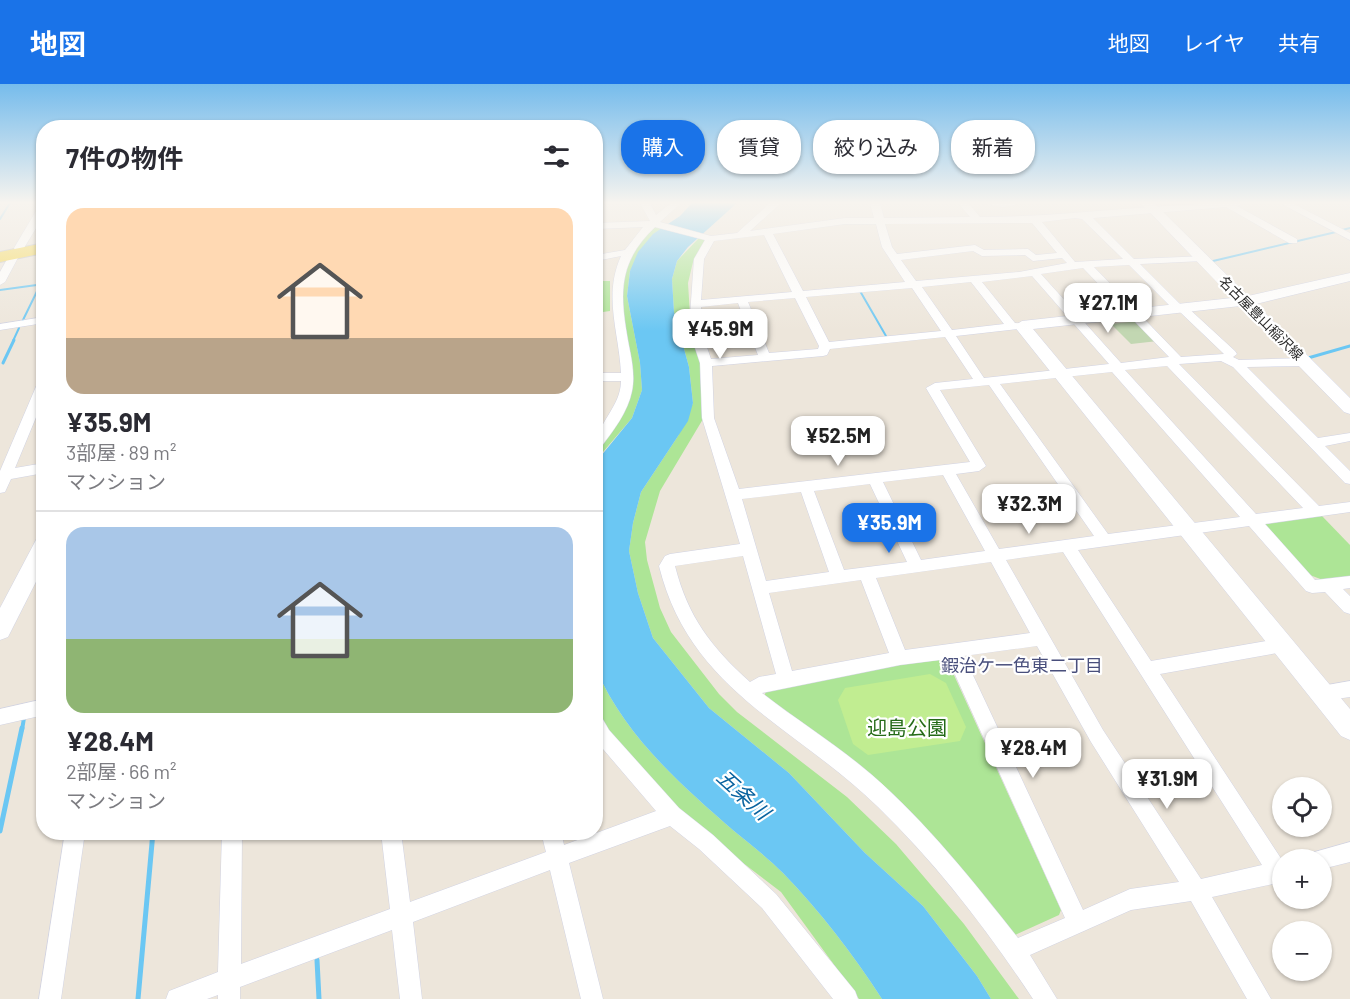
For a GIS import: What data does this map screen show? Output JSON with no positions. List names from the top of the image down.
{
  "streets": {
    "street": ["名古屋豊山稲沢線"]
  },
  "districts": ["鍜治ケ一色東二丁目"],
  "water": ["五条川"],
  "parks": ["迎島公園"],
  "page": {
    "header": "地図",
    "nav": ["地図", "レイヤ", "共有"],
    "chip": [
      "購入",
      "賃貸",
      "絞り込み",
      "新着"
    ],
    "heading": "7件の物件",
    "list": [
      {
        "name": "¥35.9M",
        "note": "3部屋 · 89 m² · マンション"
      },
      {
        "name": "¥28.4M",
        "note": "2部屋 · 66 m² · マンション"
      }
    ],
    "price": [
      "¥27.1M",
      "¥45.9M",
      "¥52.5M",
      "¥32.3M",
      "¥35.9M",
      "¥28.4M",
      "¥31.9M"
    ],
    "map_buttons": ["+", "−"]
  }
}
